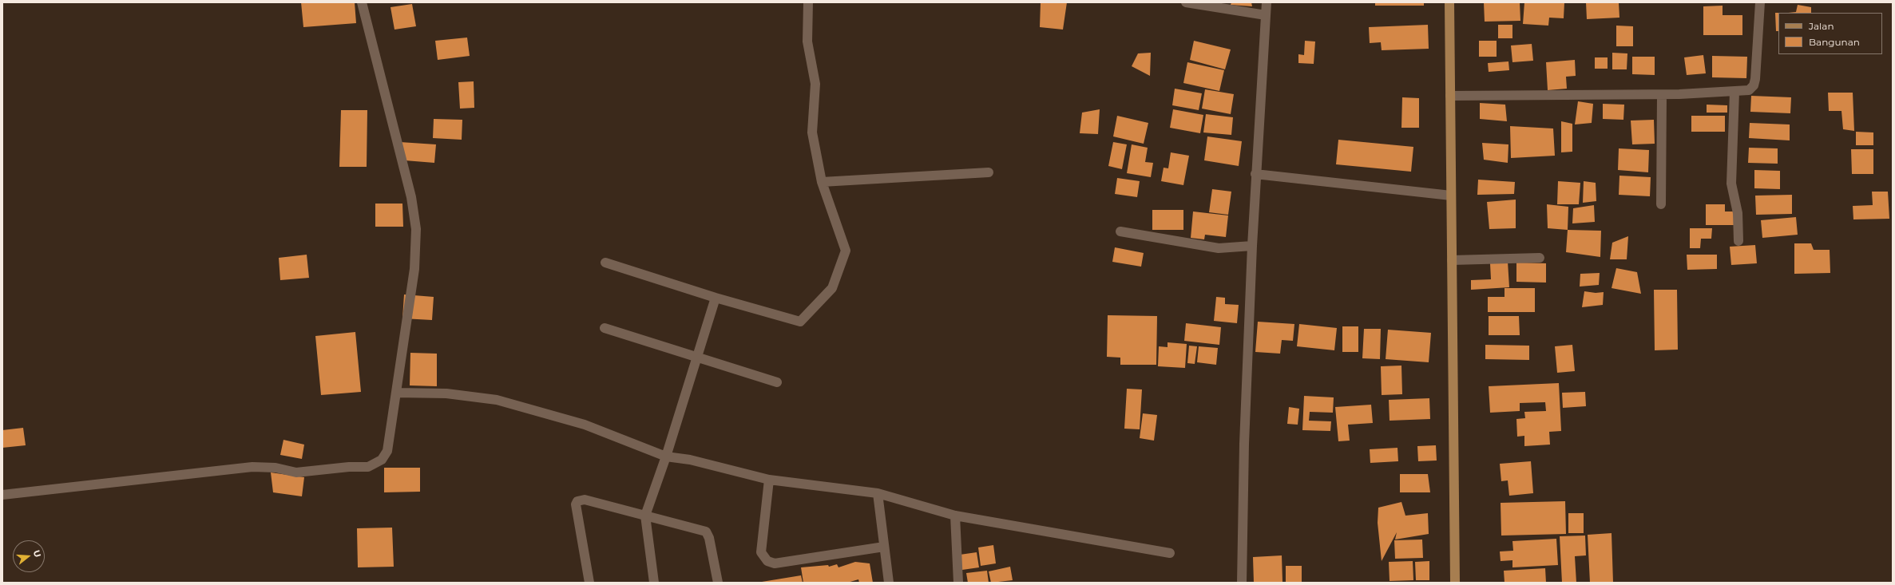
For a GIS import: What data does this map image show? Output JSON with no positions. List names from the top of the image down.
{
  "legend": ["Jalan", "Bangunan"],
  "north": "right"
}
